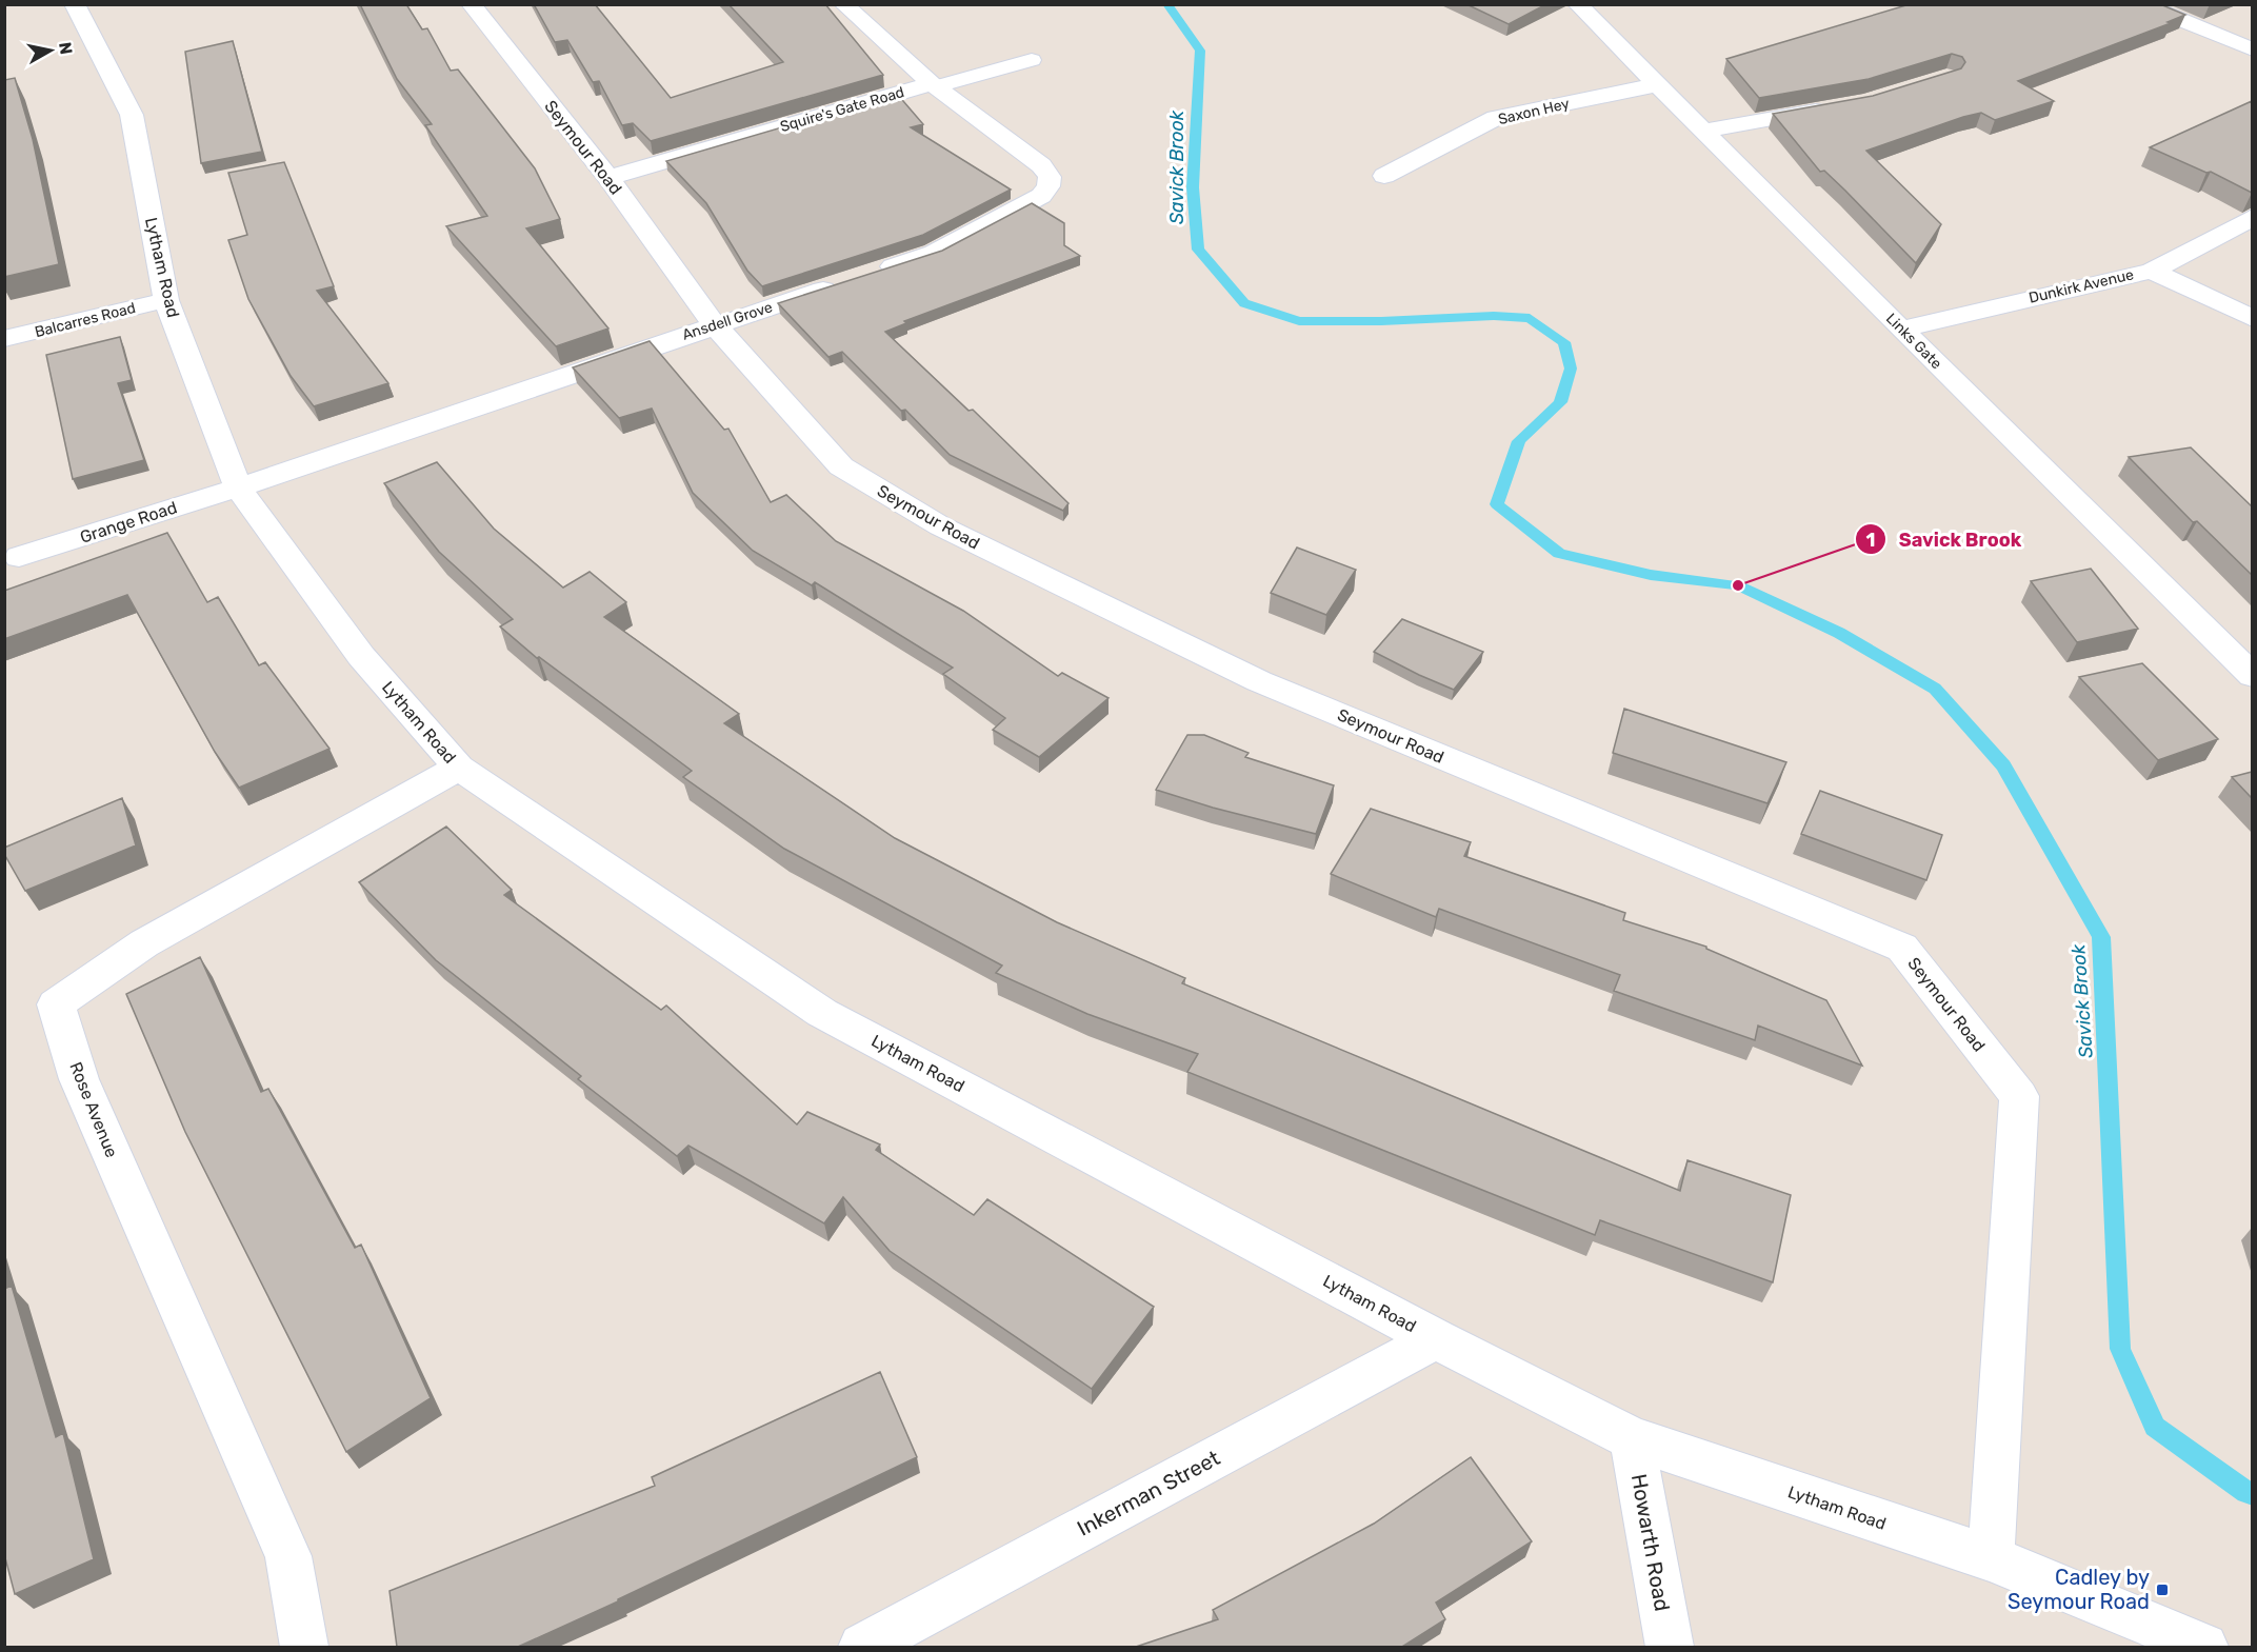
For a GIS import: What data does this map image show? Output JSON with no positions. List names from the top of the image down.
{
  "streets": {
    "street": [
      "Squire's Gate Road",
      "Saxon Hey",
      "Seymour Road",
      "Lytham Road",
      "Dunkirk Avenue",
      "Balcarres Road",
      "Ansdell Grove",
      "Links Gate",
      "Grange Road",
      "Rose Avenue",
      "Inkerman Street",
      "Howarth Road"
    ]
  },
  "crossings": [
    ["Squire's Gate Road", "Seymour Road"],
    ["Squire's Gate Road", "Ansdell Grove"],
    ["Saxon Hey", "Links Gate"],
    ["Seymour Road", "Lytham Road"],
    ["Seymour Road", "Ansdell Grove"],
    ["Lytham Road", "Balcarres Road"],
    ["Lytham Road", "Ansdell Grove"],
    ["Lytham Road", "Grange Road"],
    ["Lytham Road", "Rose Avenue"],
    ["Lytham Road", "Inkerman Street"],
    ["Lytham Road", "Howarth Road"],
    ["Dunkirk Avenue", "Links Gate"],
    ["Ansdell Grove", "Grange Road"]
  ],
  "water": ["Savick Brook"],
  "places": {
    "other": ["Savick Brook"],
    "transit": ["Cadley by Seymour Road"]
  },
  "north": "right"
}
